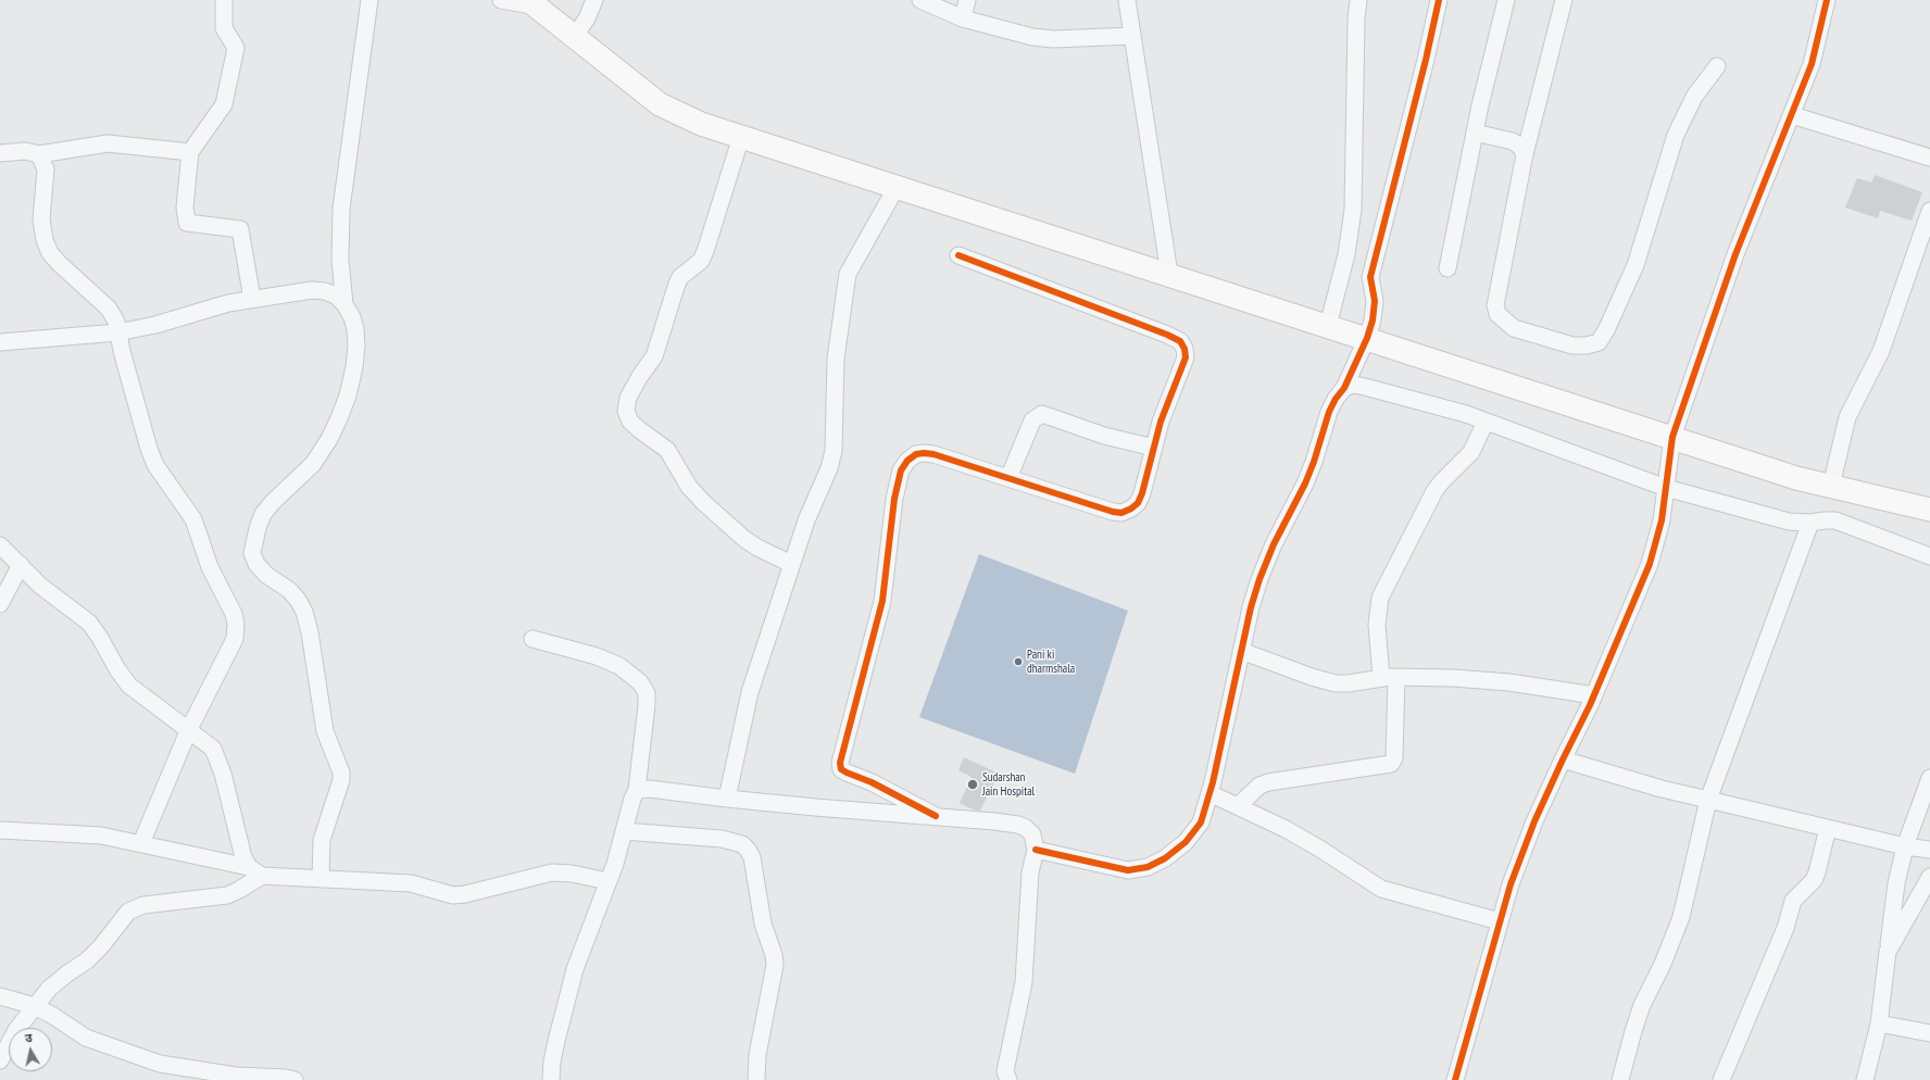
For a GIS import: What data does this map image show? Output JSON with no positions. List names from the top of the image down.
{
  "places": ["Pani ki dharmshala", "Sudarshan Jain Hospital"],
  "north": "top"
}
